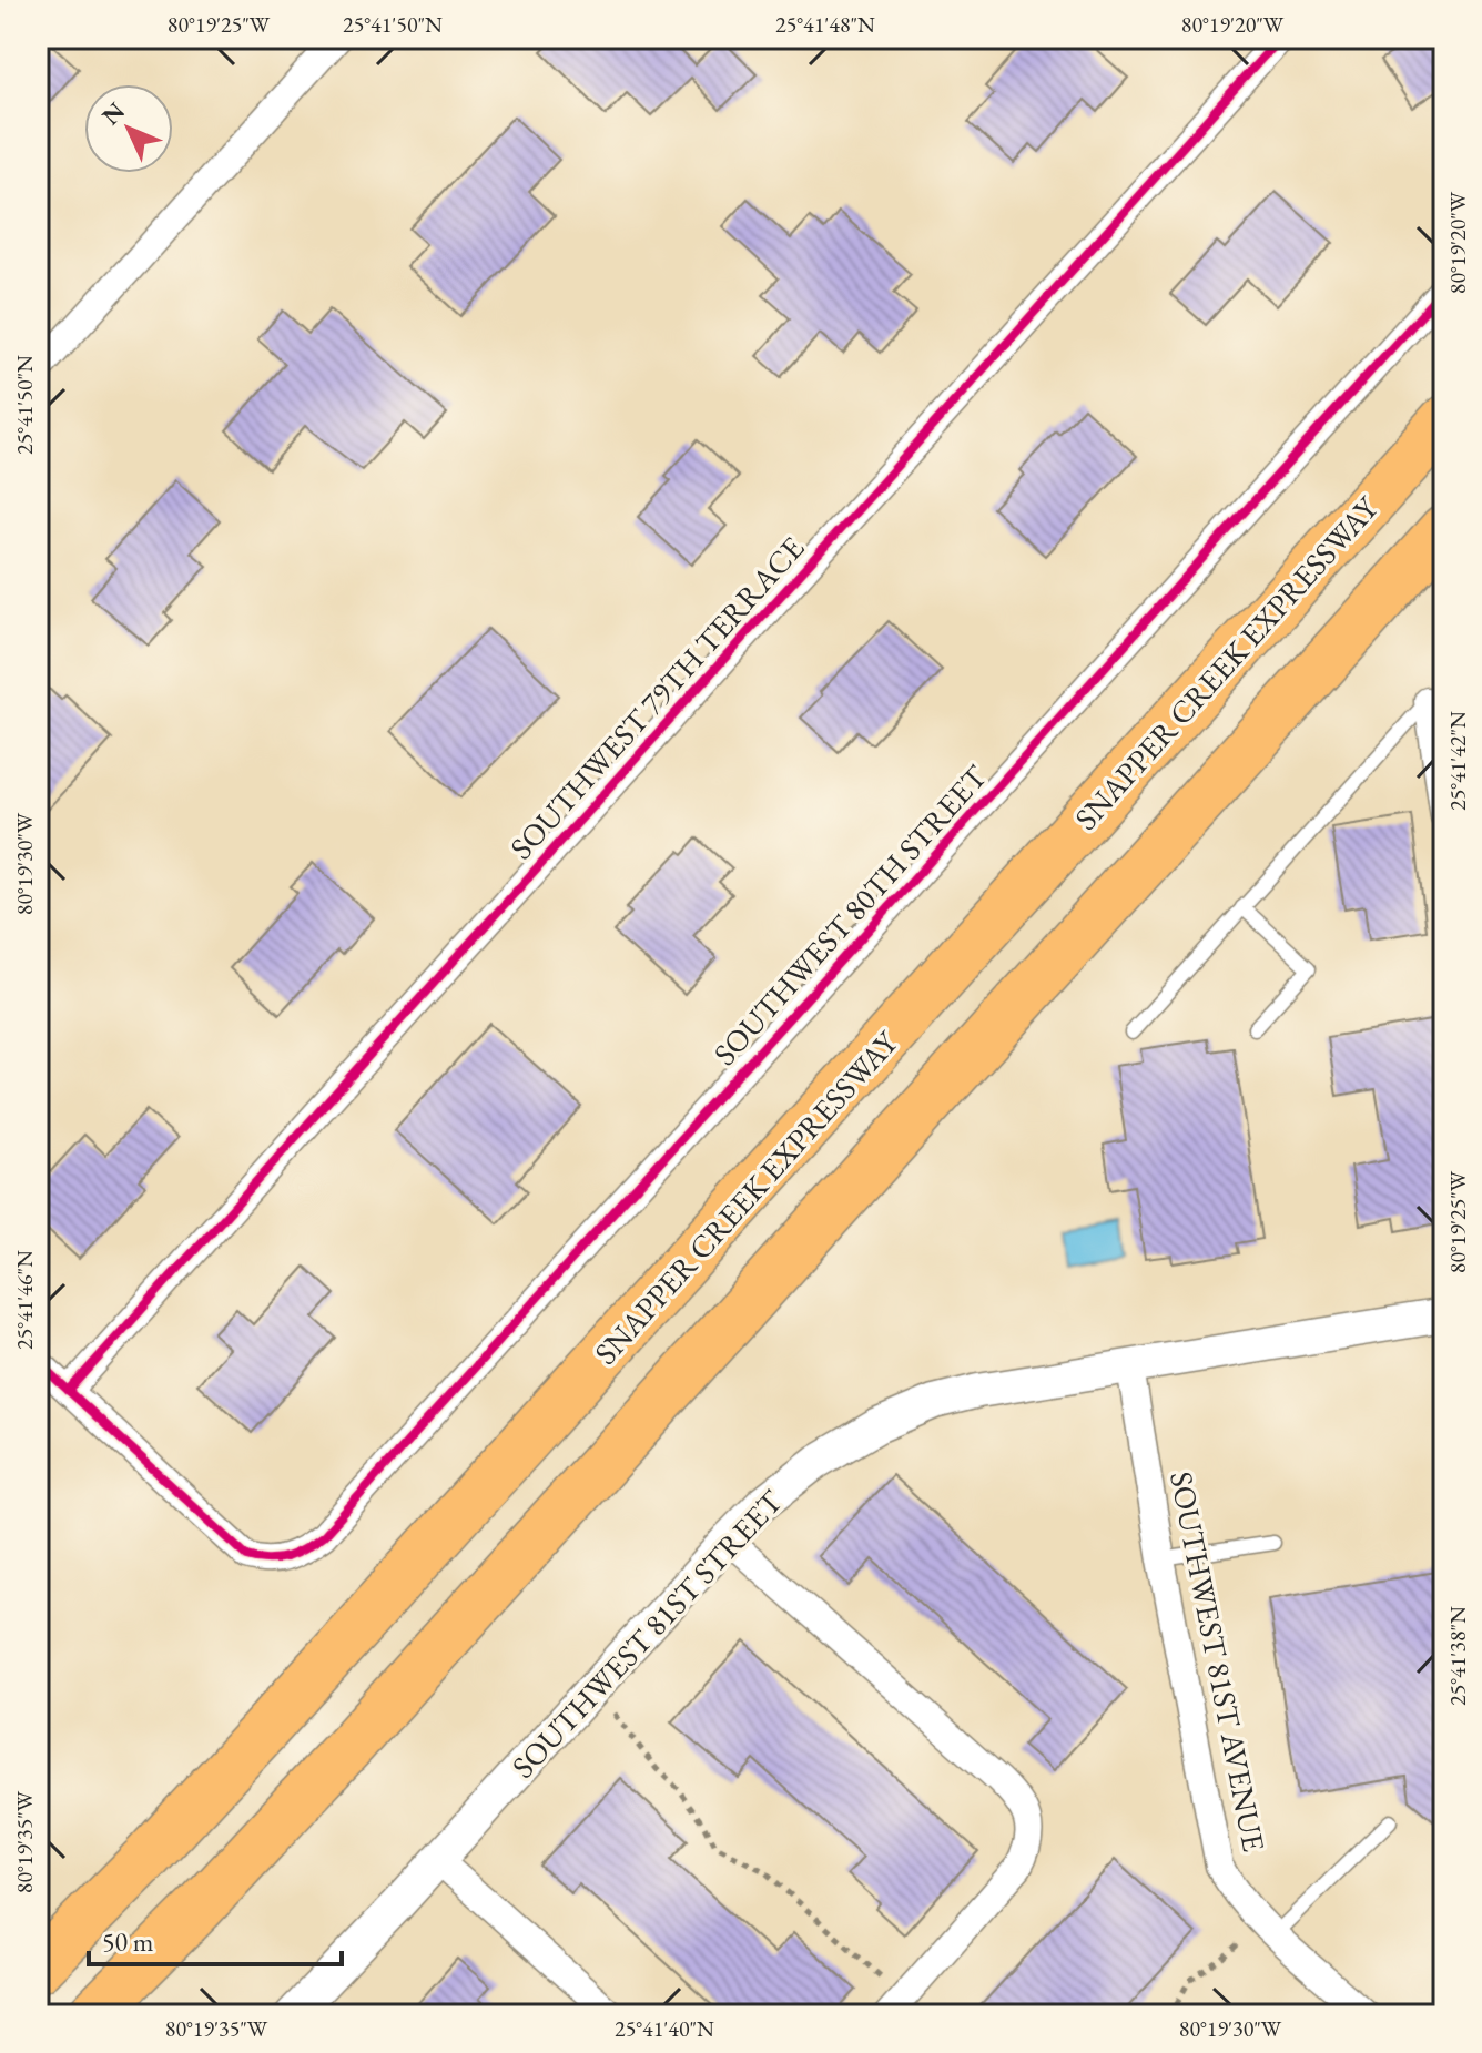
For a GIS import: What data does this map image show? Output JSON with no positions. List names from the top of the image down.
{
  "streets": {
    "highway": ["SNAPPER CREEK EXPRESSWAY"],
    "street": [
      "SOUTHWEST 79TH TERRACE",
      "SOUTHWEST 80TH STREET",
      "SOUTHWEST 81ST STREET",
      "SOUTHWEST 81ST AVENUE"
    ]
  },
  "crossings": [
    ["SOUTHWEST 79TH TERRACE", "SOUTHWEST 80TH STREET"],
    ["SOUTHWEST 81ST STREET", "SOUTHWEST 81ST AVENUE"]
  ],
  "scale_bar": "50 m",
  "north": "top left",
  "coordinates": [
    "80°19'25\"W",
    "25°41'50\"N",
    "25°41'48\"N",
    "80°19'20\"W",
    "25°41'42\"N",
    "80°19'30\"W",
    "25°41'46\"N",
    "25°41'38\"N",
    "80°19'35\"W",
    "25°41'40\"N"
  ]
}
